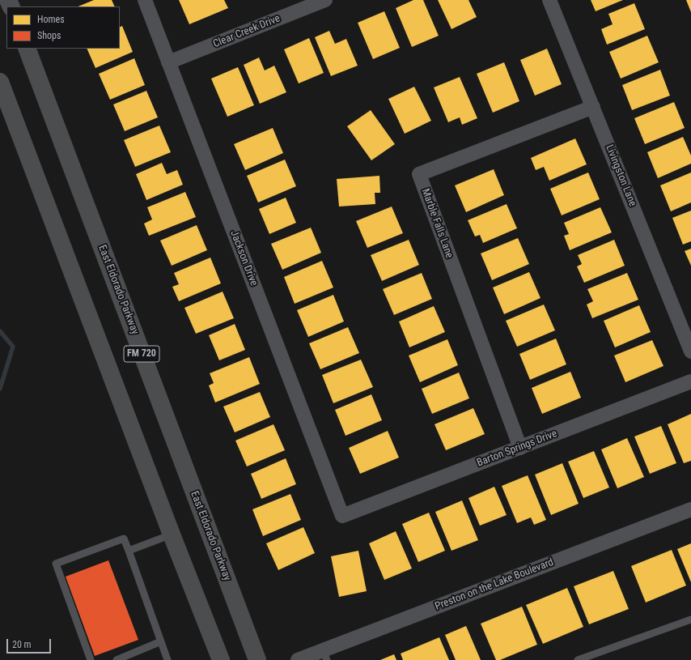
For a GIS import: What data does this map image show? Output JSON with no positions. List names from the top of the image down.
{
  "streets": {
    "main road": ["East Eldorado Parkway", "FM 720"],
    "street": [
      "Clear Creek Drive",
      "Livingston Lane",
      "Marble Falls Lane",
      "Jackson Drive",
      "Barton Springs Drive",
      "Preston on the Lake Boulevard"
    ]
  },
  "crossings": [
    ["Clear Creek Drive", "Jackson Drive"],
    ["Livingston Lane", "Marble Falls Lane"],
    ["Marble Falls Lane", "Barton Springs Drive"],
    ["Jackson Drive", "Barton Springs Drive"]
  ],
  "legend": ["Homes", "Shops"],
  "scale_bar": "20 m"
}
